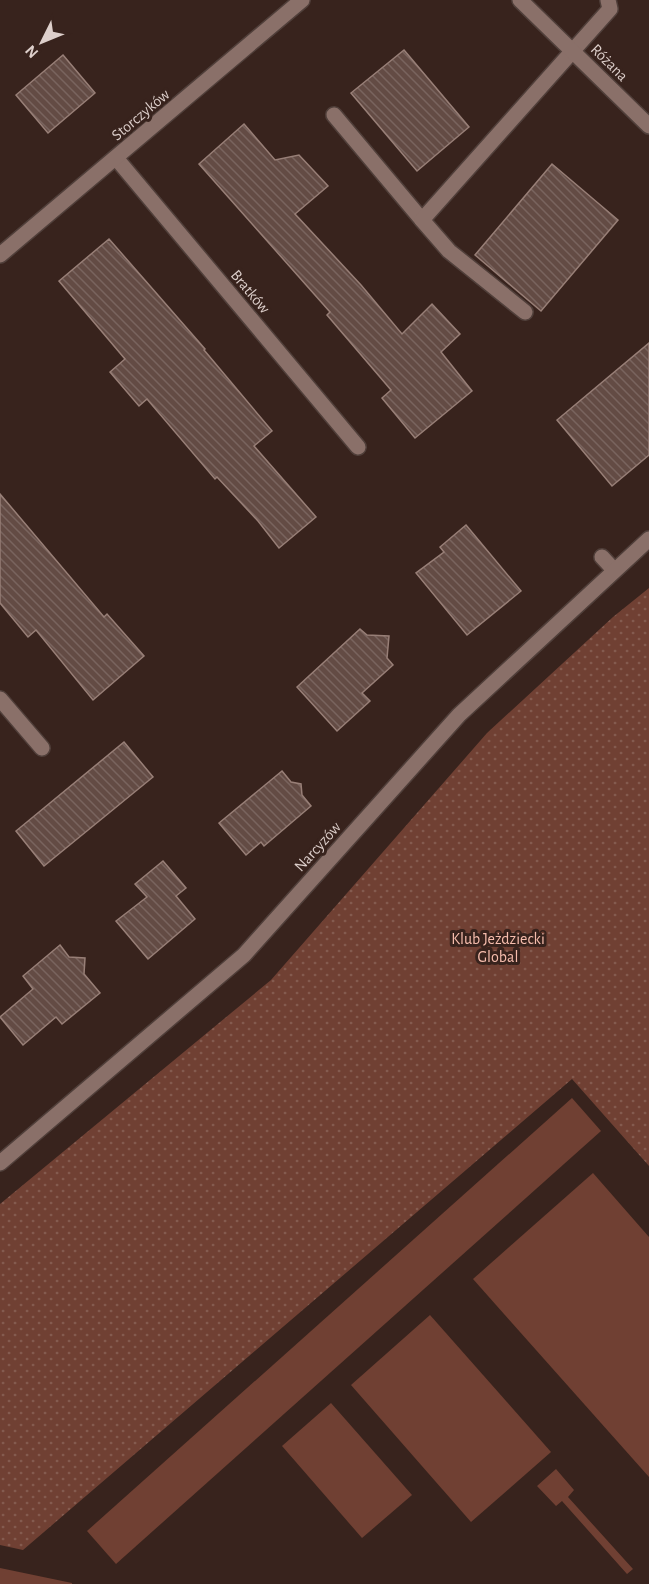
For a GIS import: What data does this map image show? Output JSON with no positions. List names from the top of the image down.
{
  "streets": {
    "street": [
      "Różana",
      "Storczyków",
      "Bratków",
      "Narcyzów"
    ]
  },
  "crossings": [
    ["Storczyków", "Bratków"]
  ],
  "parks": ["Klub Jeżdziecki Global"],
  "north": "bottom left"
}
